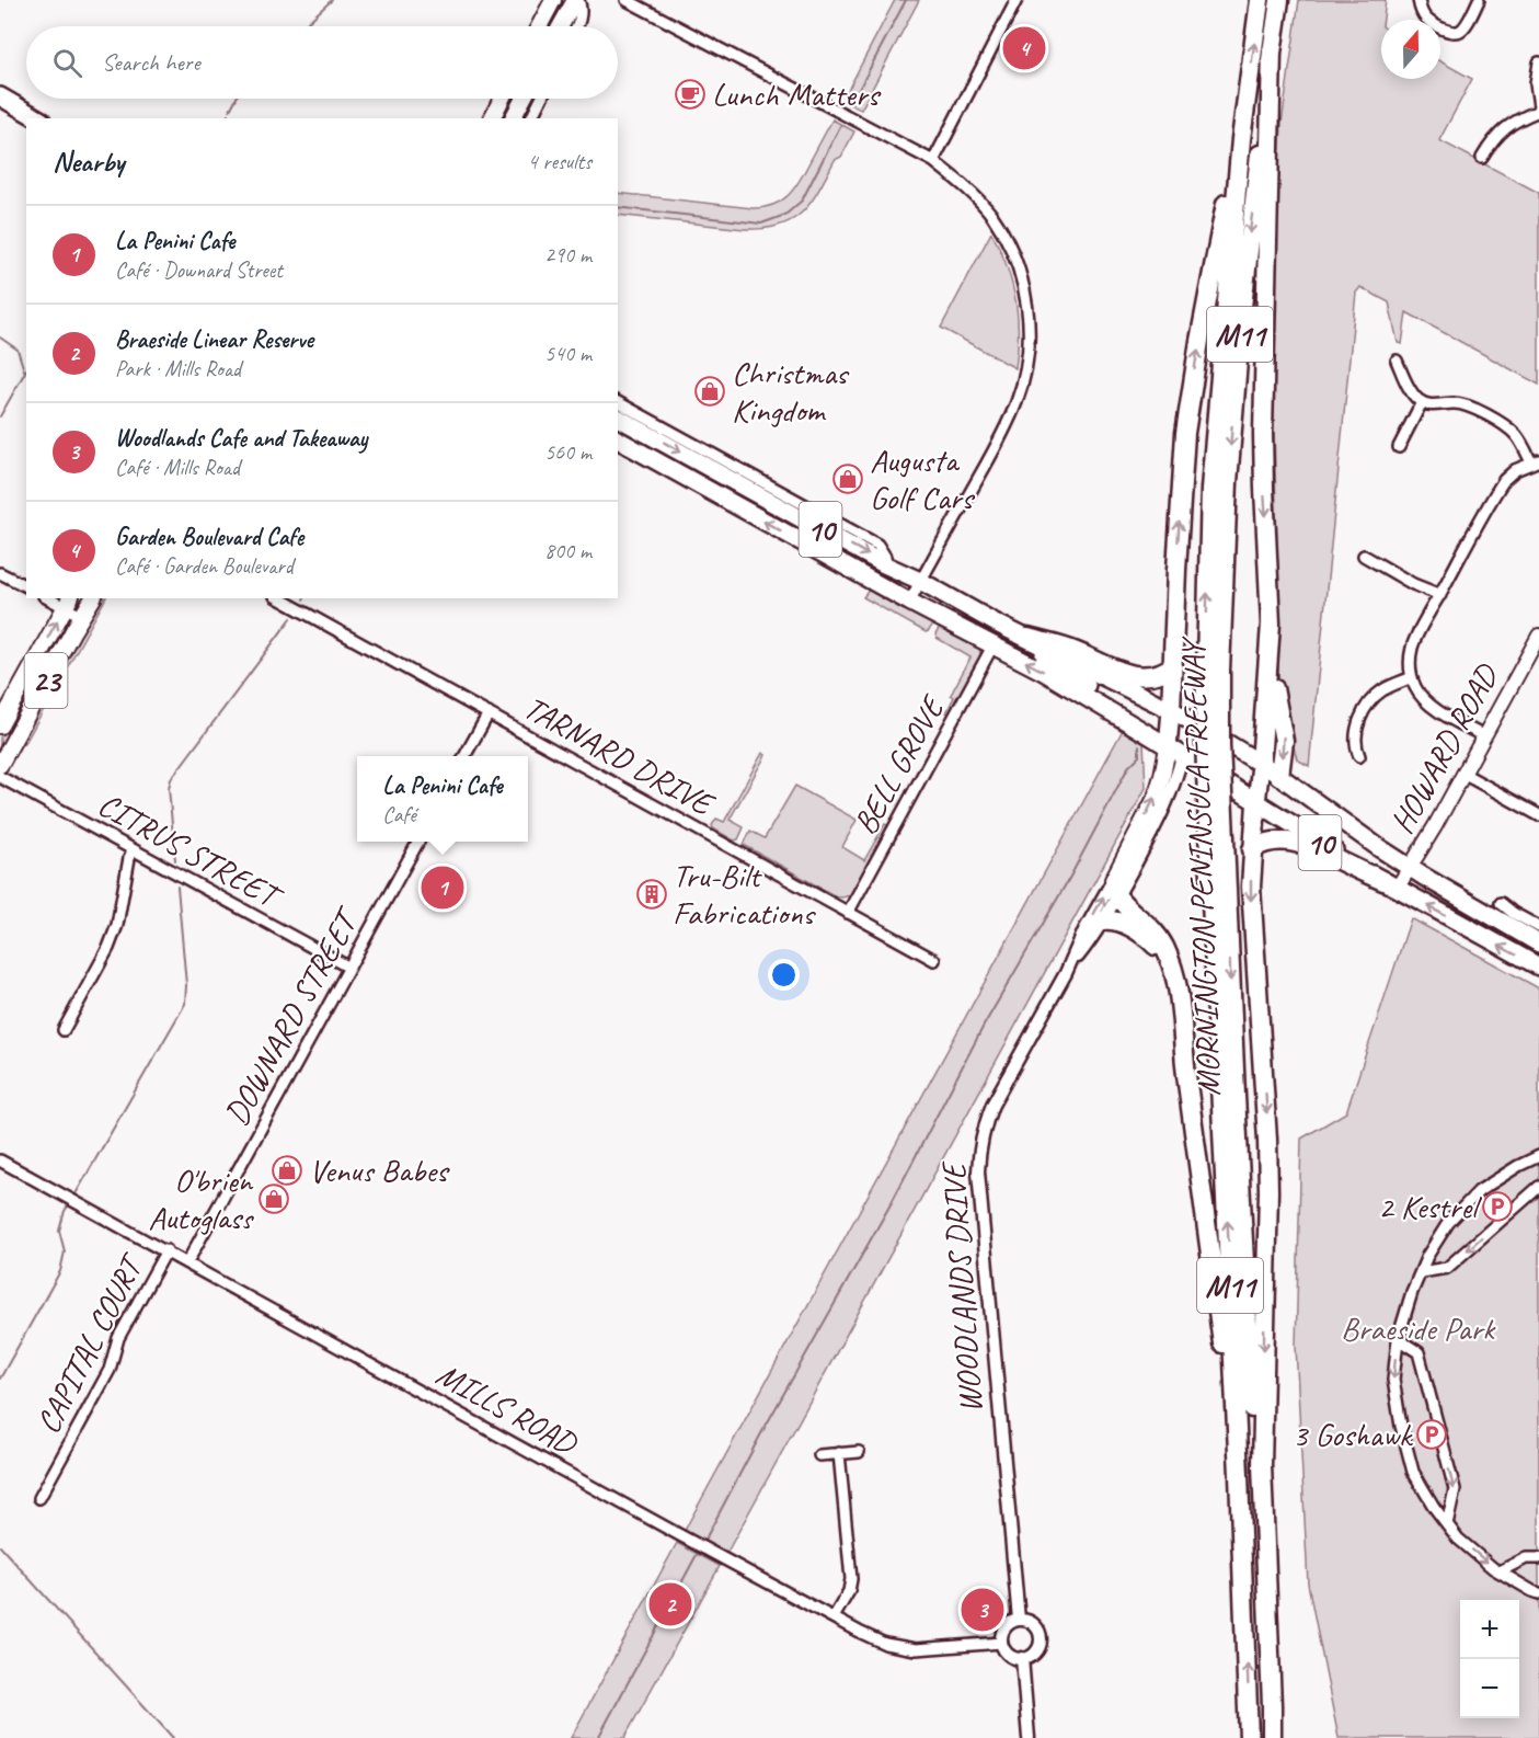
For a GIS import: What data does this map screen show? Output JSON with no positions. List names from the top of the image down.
{
  "streets": {
    "highway": ["M11", "10", "MORNINGTON PENINSULA FREEWAY"],
    "main road": ["23", "HOWARD ROAD", "WOODLANDS DRIVE"],
    "street": [
      "TARNARD DRIVE",
      "BELL GROVE",
      "CITRUS STREET",
      "DOWNARD STREET",
      "CAPITAL COURT",
      "MILLS ROAD"
    ]
  },
  "crossings": [
    ["10", "HOWARD ROAD"],
    ["10", "BELL GROVE"],
    ["10", "WOODLANDS DRIVE"],
    ["TARNARD DRIVE", "BELL GROVE"],
    ["CITRUS STREET", "DOWNARD STREET"],
    ["DOWNARD STREET", "MILLS ROAD"],
    ["WOODLANDS DRIVE", "MILLS ROAD"],
    ["CAPITAL COURT", "MILLS ROAD"]
  ],
  "parks": ["Braeside Park"],
  "places": {
    "cafe": ["Lunch Matters"],
    "shop": [
      "Christmas Kingdom",
      "Augusta Golf Cars",
      "Venus Babes",
      "O'brien Autoglass"
    ],
    "building": ["Tru-Bilt Fabrications"],
    "parking": ["2 Kestrel", "3 Goshawk"]
  },
  "north": "top",
  "page": {
    "pins": [
      "4",
      "1",
      "2",
      "3"
    ],
    "search": "Search here",
    "heading": ["Nearby", "4 results"],
    "list": [
      {
        "mark": "1",
        "name": "La Penini Cafe",
        "note": "Café · Downard Street",
        "value": "290 m"
      },
      {
        "mark": "2",
        "name": "Braeside Linear Reserve",
        "note": "Park · Mills Road",
        "value": "540 m"
      },
      {
        "mark": "3",
        "name": "Woodlands Cafe and Takeaway",
        "note": "Café · Mills Road",
        "value": "560 m"
      },
      {
        "mark": "4",
        "name": "Garden Boulevard Cafe",
        "note": "Café · Garden Boulevard",
        "value": "800 m"
      }
    ],
    "popup": ["La Penini Cafe", "Café"],
    "map_buttons": ["+", "−"]
  }
}
